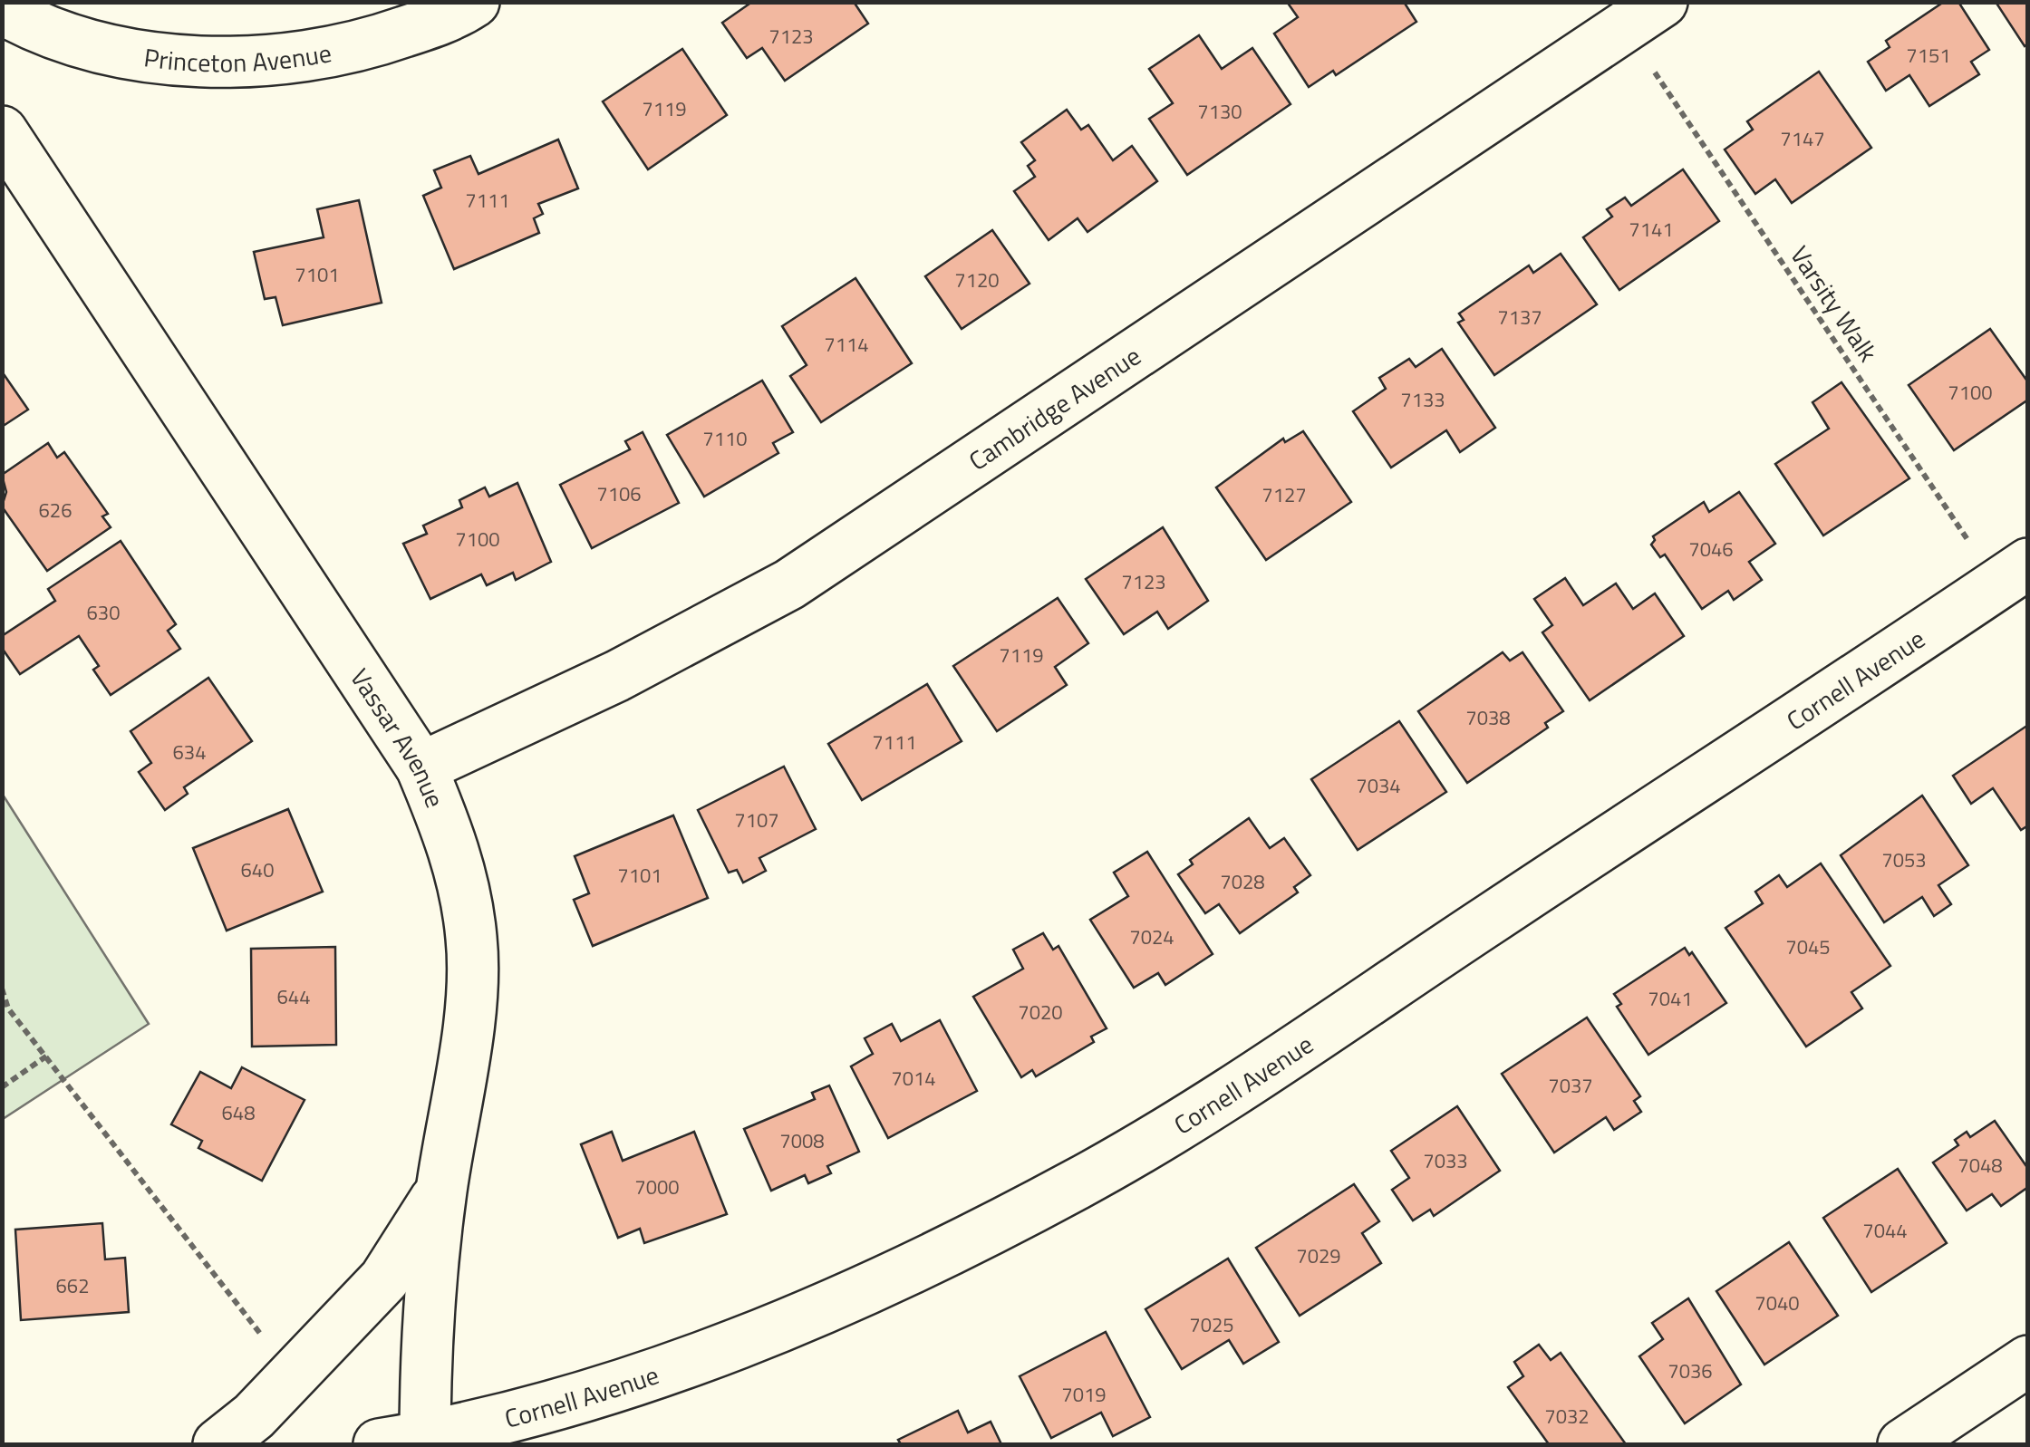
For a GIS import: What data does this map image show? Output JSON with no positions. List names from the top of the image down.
{
  "streets": {
    "street": [
      "Princeton Avenue",
      "Cambridge Avenue",
      "Cornell Avenue",
      "Vassar Avenue"
    ],
    "path": ["Varsity Walk"]
  },
  "crossings": [
    ["Varsity Walk", "Cambridge Avenue"],
    ["Varsity Walk", "Cornell Avenue"],
    ["Cambridge Avenue", "Vassar Avenue"],
    ["Cornell Avenue", "Vassar Avenue"]
  ],
  "house_numbers": [
    "7123",
    "7151",
    "7119",
    "7130",
    "7147",
    "7111",
    "7141",
    "7101",
    "7120",
    "7137",
    "7114",
    "7100",
    "7133",
    "7110",
    "7106",
    "7127",
    "626",
    "7100",
    "7046",
    "7123",
    "630",
    "7119",
    "7038",
    "7111",
    "634",
    "7034",
    "7107",
    "7053",
    "640",
    "7101",
    "7028",
    "7024",
    "7045",
    "644",
    "7041",
    "7020",
    "7014",
    "7037",
    "648",
    "7008",
    "7033",
    "7048",
    "7000",
    "7044",
    "7029",
    "662",
    "7040",
    "7025",
    "7036",
    "7019",
    "7032"
  ]
}
